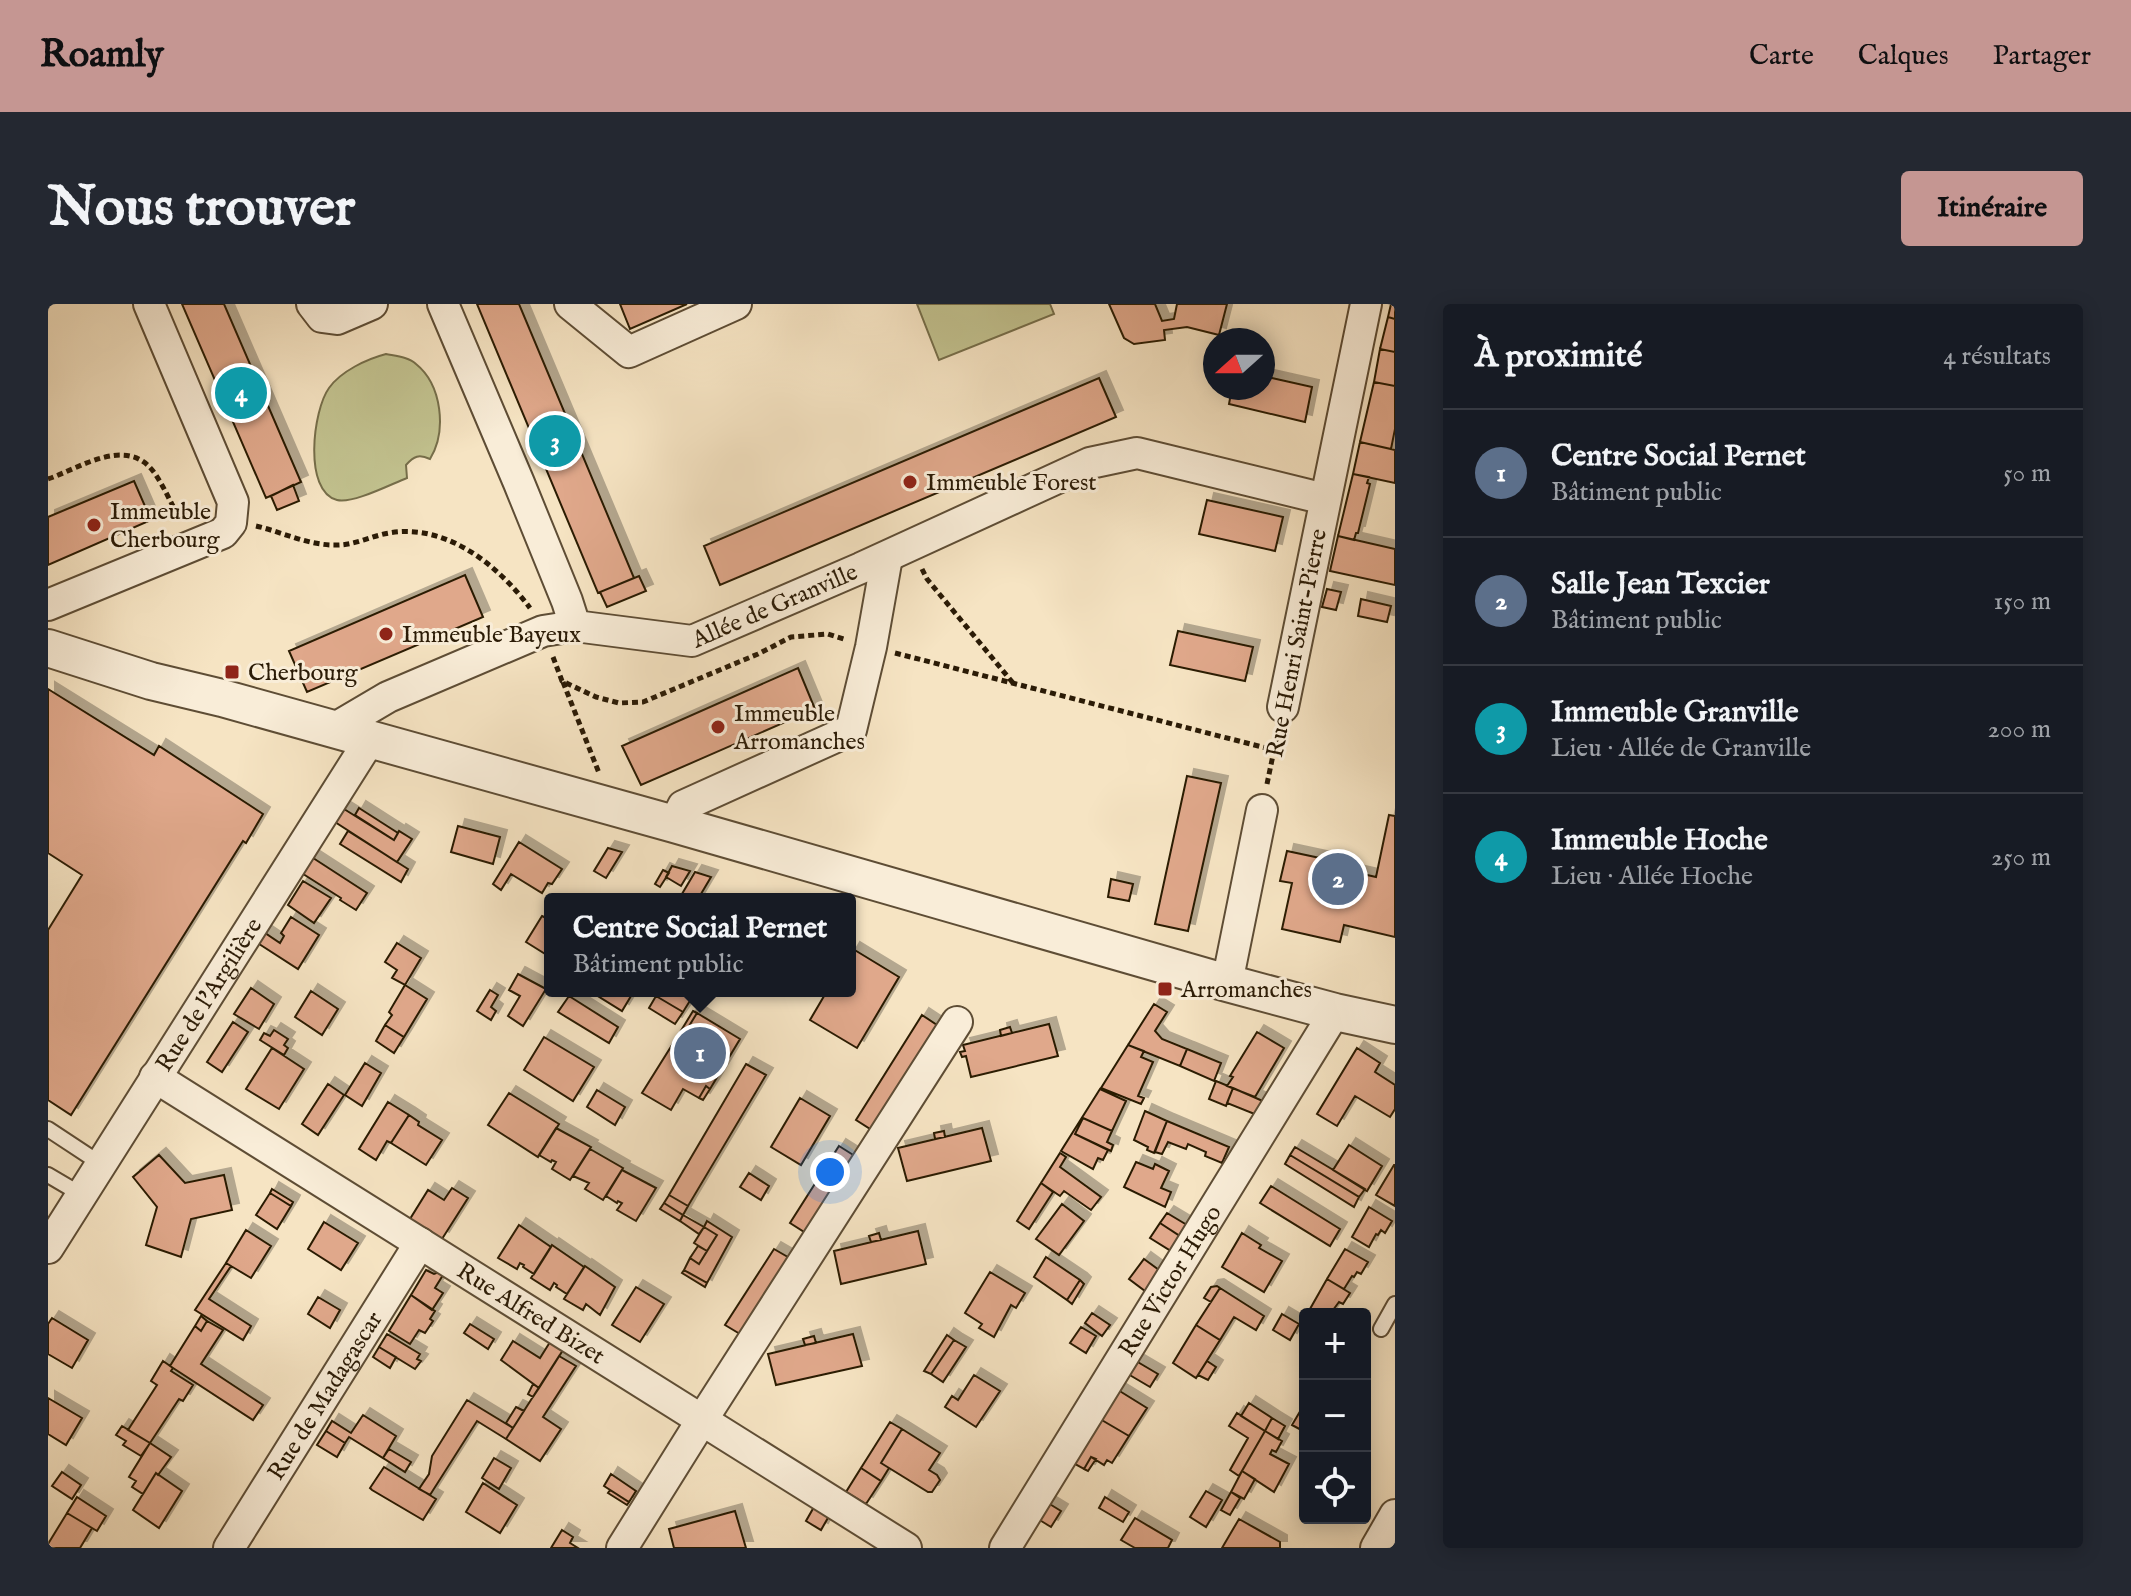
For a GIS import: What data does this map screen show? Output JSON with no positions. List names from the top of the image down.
{
  "streets": {
    "street": [
      "Allée de Granville",
      "Rue Henri Saint-Pierre",
      "Rue de l'Argilière",
      "Rue Victor Hugo",
      "Rue Alfred Bizet",
      "Rue de Madagascar"
    ]
  },
  "crossings": [
    ["Allée de Granville", "Rue Henri Saint-Pierre"],
    ["Rue de l'Argilière", "Rue Alfred Bizet"],
    ["Rue Alfred Bizet", "Rue de Madagascar"]
  ],
  "places": {
    "other": [
      "Immeuble Forest",
      "Immeuble Cherbourg",
      "Immeuble Bayeux",
      "Immeuble Arromanches"
    ],
    "transit": ["Cherbourg", "Arromanches"]
  },
  "north": "left",
  "page": {
    "header": "Roamly",
    "nav": ["Carte", "Calques", "Partager"],
    "buttons": "Itinéraire",
    "title": "Nous trouver",
    "heading": ["À proximité", "4 résultats"],
    "pins": [
      "4",
      "3",
      "2",
      "1"
    ],
    "list": [
      {
        "mark": "1",
        "name": "Centre Social Pernet",
        "note": "Bâtiment public",
        "value": "50 m"
      },
      {
        "mark": "2",
        "name": "Salle Jean Texcier",
        "note": "Bâtiment public",
        "value": "150 m"
      },
      {
        "mark": "3",
        "name": "Immeuble Granville",
        "note": "Lieu · Allée de Granville",
        "value": "200 m"
      },
      {
        "mark": "4",
        "name": "Immeuble Hoche",
        "note": "Lieu · Allée Hoche",
        "value": "250 m"
      }
    ],
    "popup": ["Centre Social Pernet", "Bâtiment public"],
    "map_buttons": ["+", "−"]
  }
}
